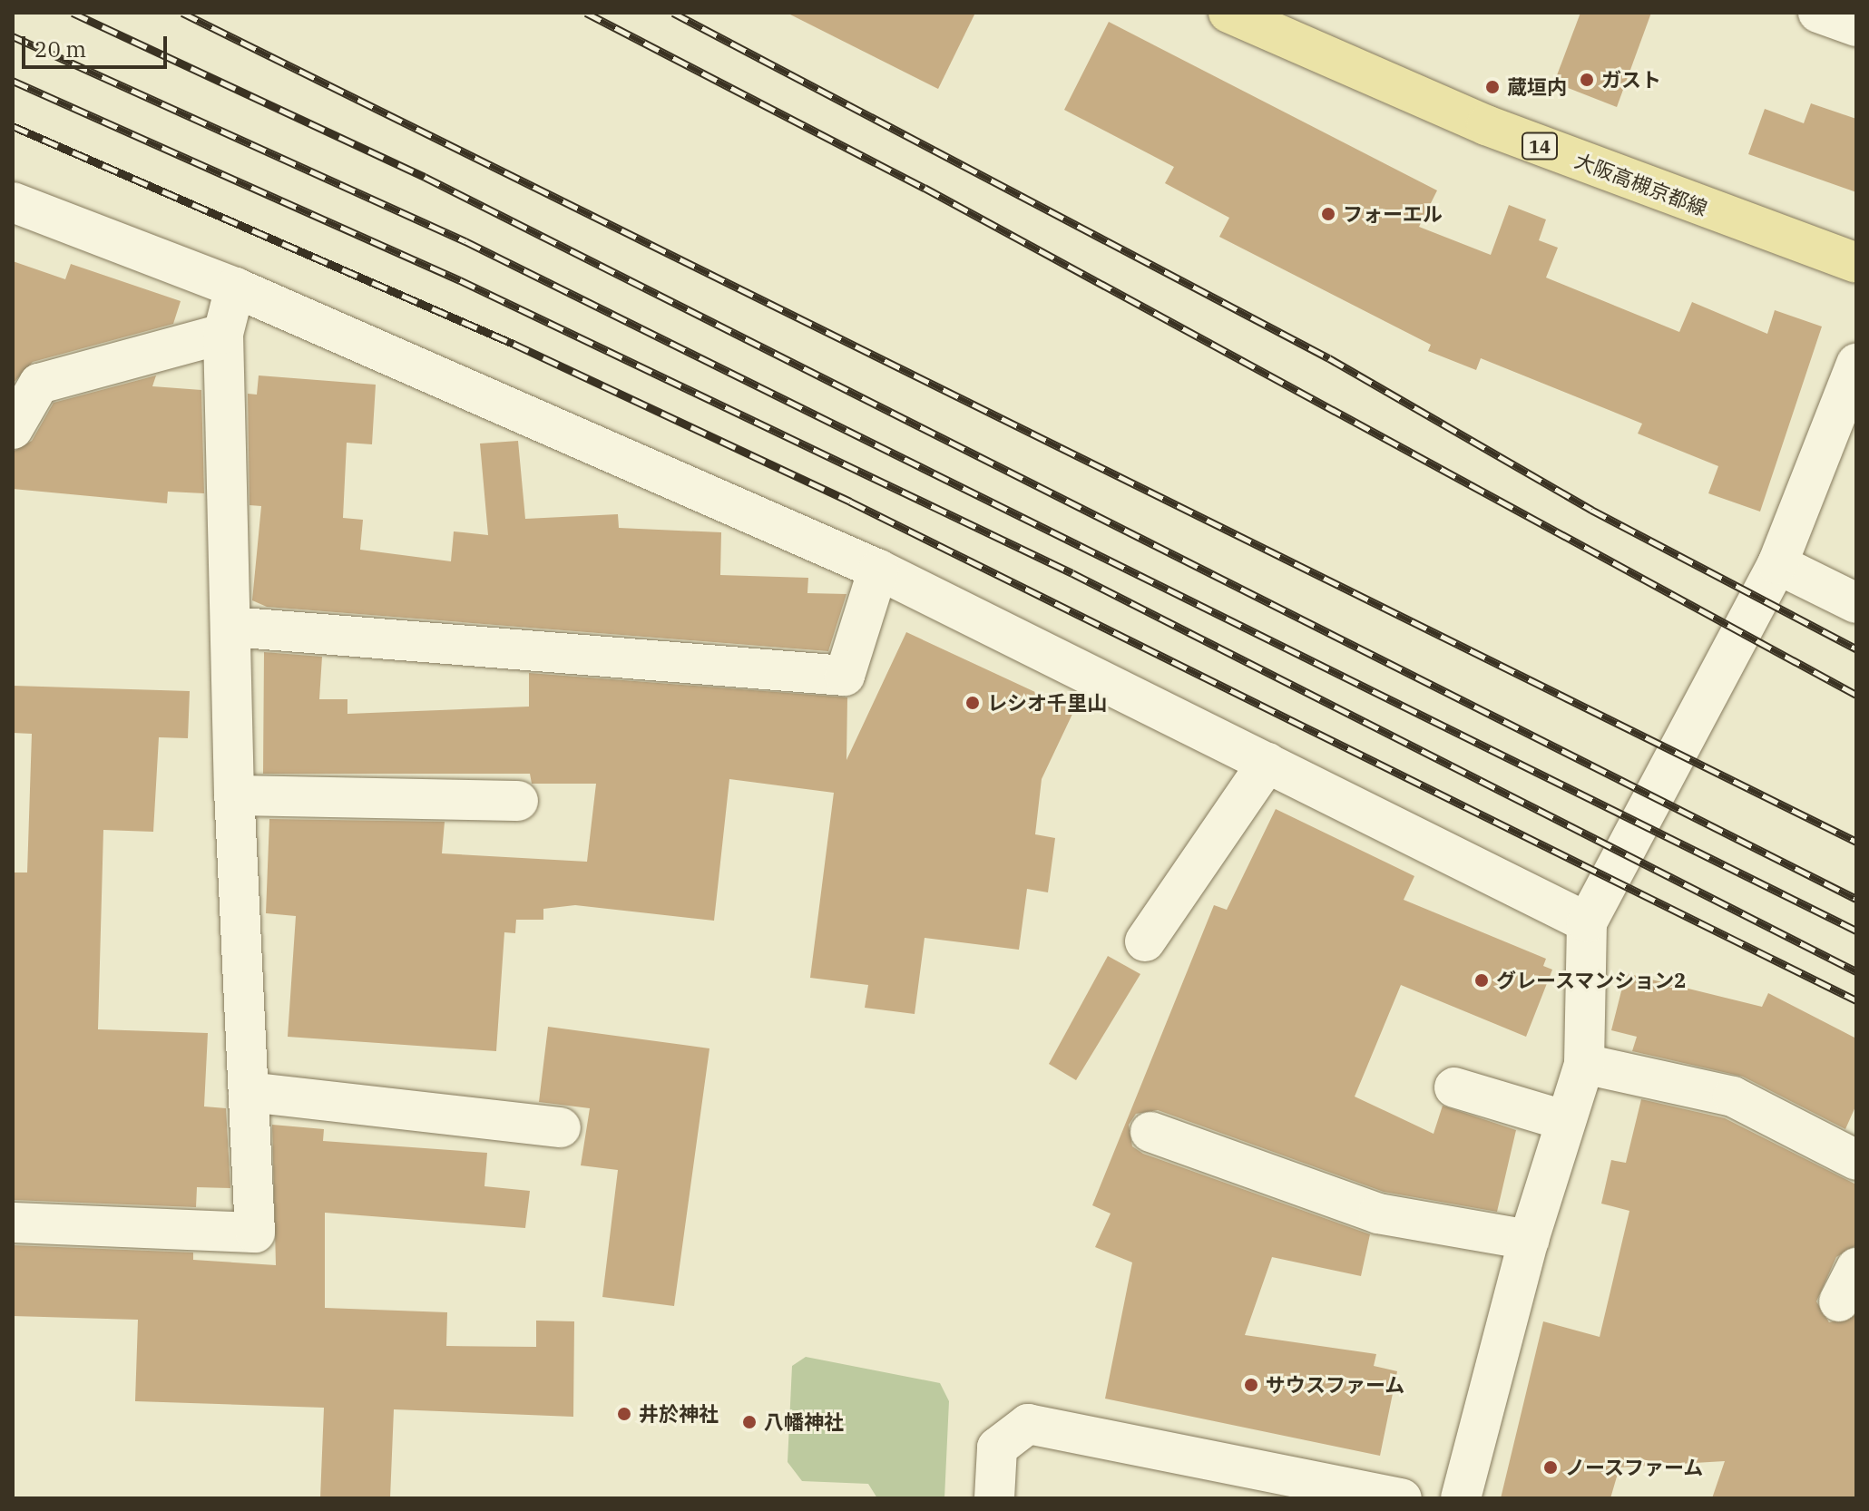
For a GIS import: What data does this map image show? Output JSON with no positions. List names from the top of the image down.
{
  "streets": {
    "main road": ["14", "大阪高槻京都線"]
  },
  "places": [
    "ガスト",
    "蔵垣内",
    "フォーエル",
    "レシオ千里山",
    "グレースマンション2",
    "サウスファーム",
    "井於神社",
    "八幡神社",
    "ノースファーム"
  ],
  "scale_bar": "20 m"
}
